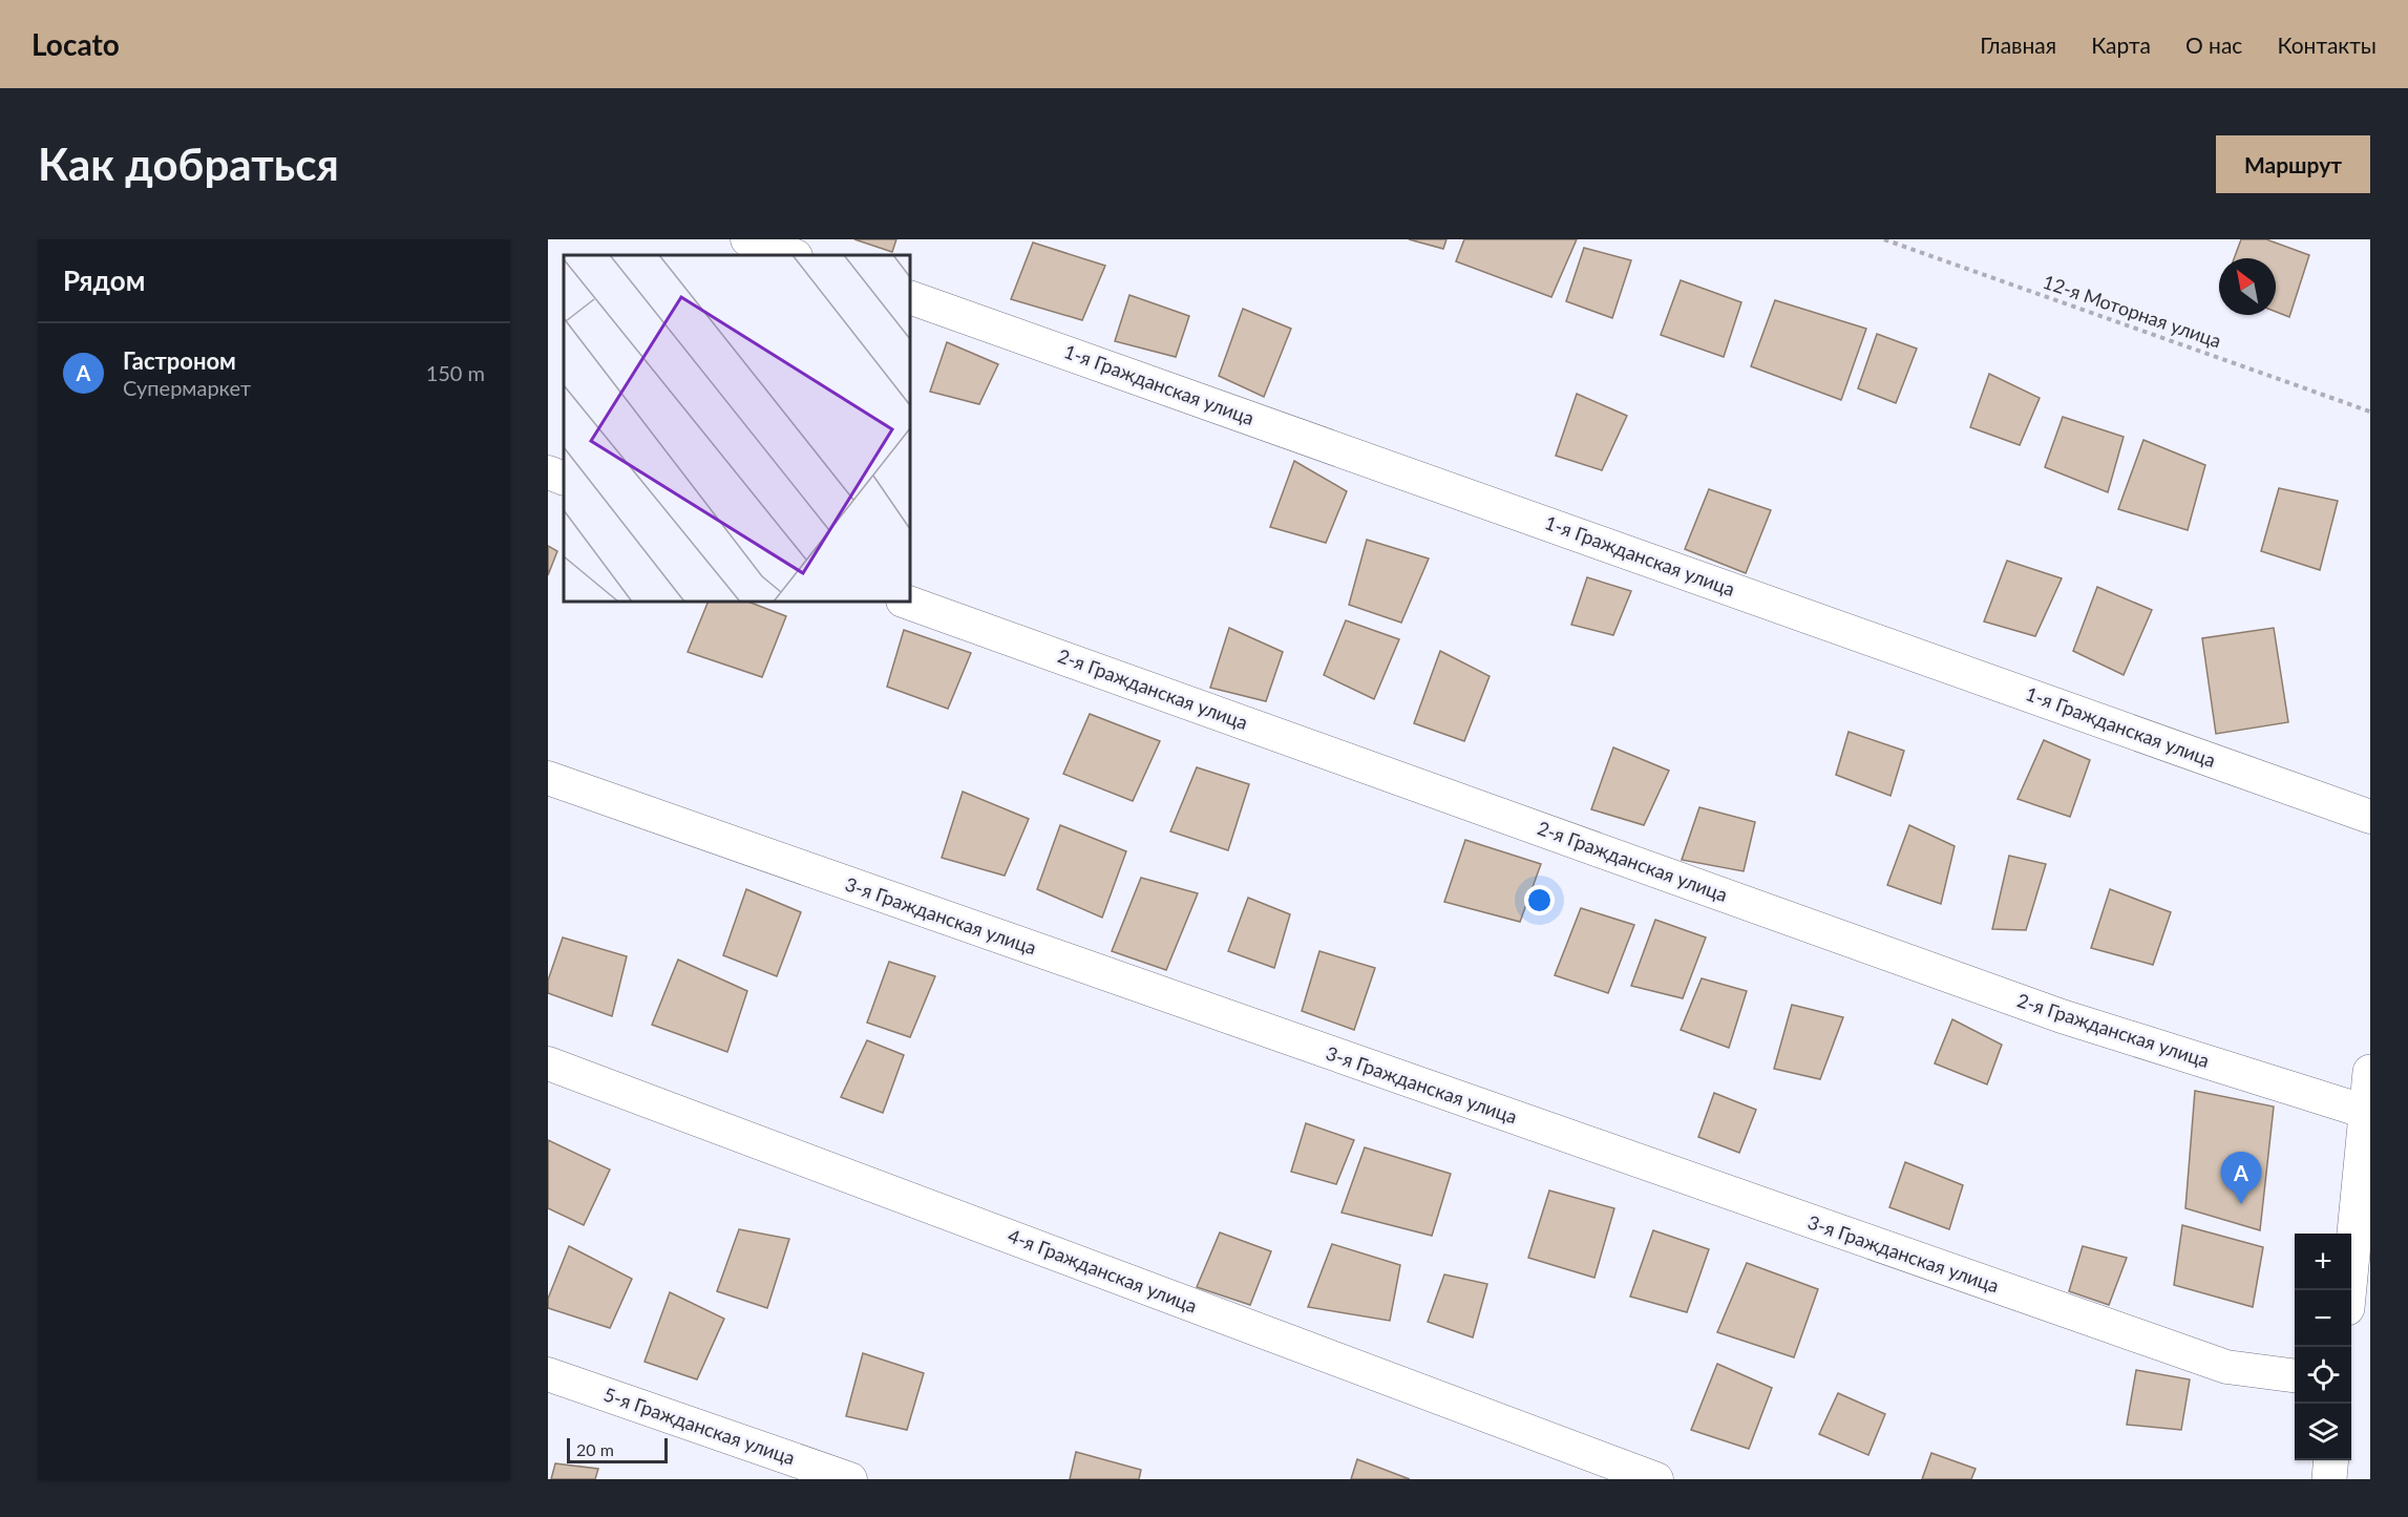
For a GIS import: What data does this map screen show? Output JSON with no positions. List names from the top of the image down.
{
  "streets": {
    "street": [
      "1-я Гражданская улица",
      "2-я Гражданская улица",
      "3-я Гражданская улица",
      "4-я Гражданская улица",
      "5-я Гражданская улица"
    ],
    "path": ["12-я Моторная улица"]
  },
  "scale_bar": "20 m",
  "north": "top left",
  "page": {
    "header": "Locato",
    "nav": [
      "Главная",
      "Карта",
      "О нас",
      "Контакты"
    ],
    "buttons": "Маршрут",
    "title": "Как добраться",
    "heading": "Рядом",
    "list": [
      {
        "mark": "A",
        "name": "Гастроном",
        "note": "Супермаркет",
        "value": "150 m"
      }
    ],
    "pins": "A",
    "map_buttons": ["+", "−"],
    "scale": "20 m"
  }
}
